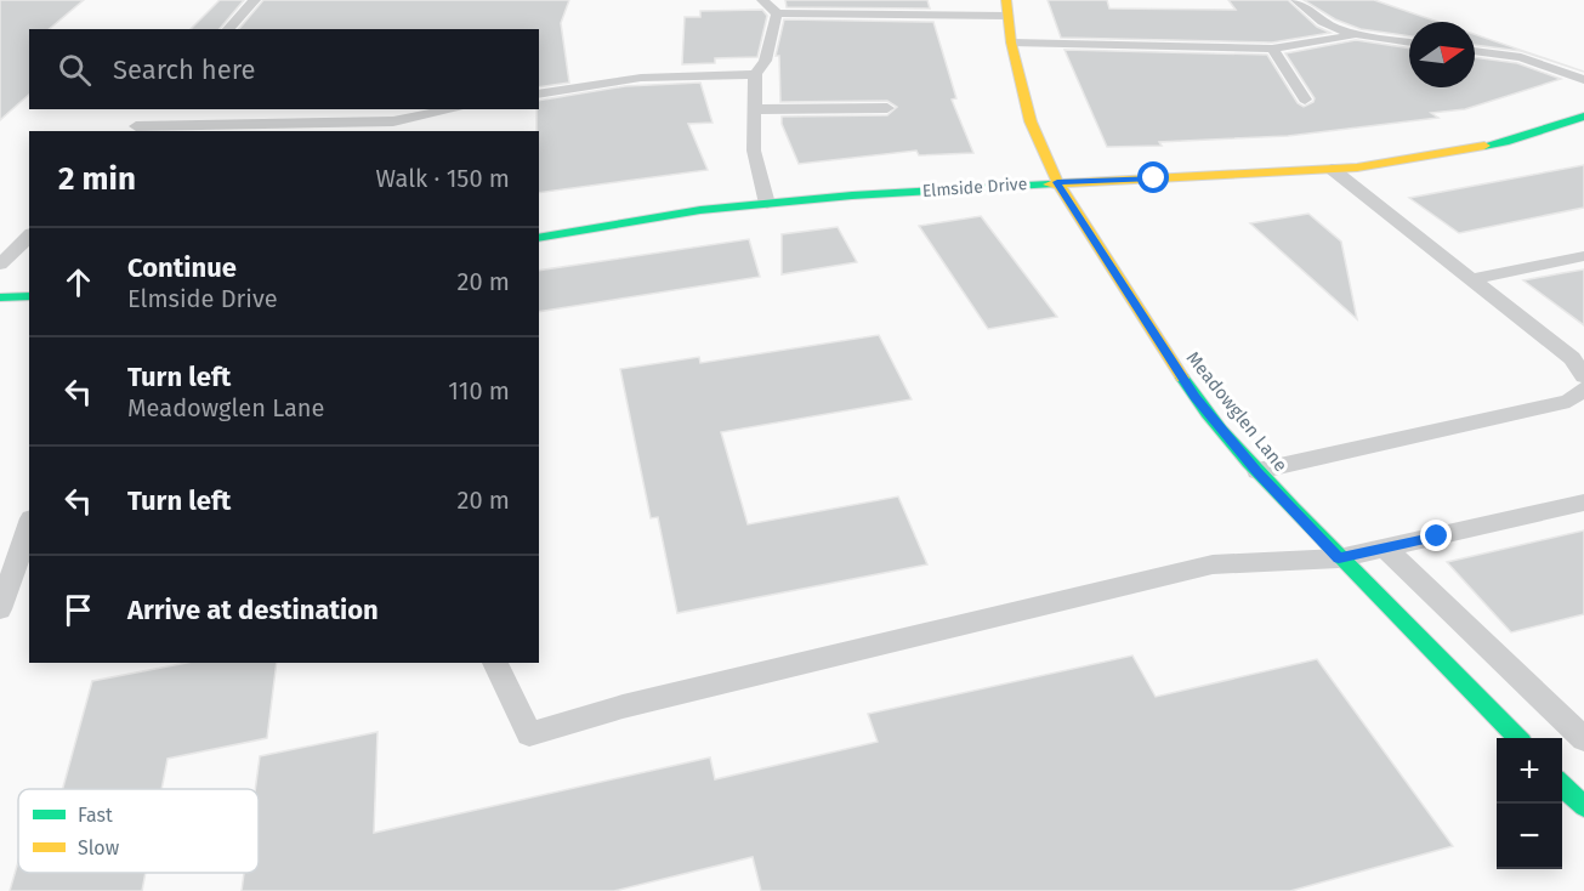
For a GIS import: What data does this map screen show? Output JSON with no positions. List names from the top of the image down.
{
  "streets": {
    "street": ["Elmside Drive", "Meadowglen Lane"]
  },
  "crossings": [
    ["Elmside Drive", "Meadowglen Lane"]
  ],
  "legend": ["Fast", "Slow"],
  "north": "right",
  "page": {
    "search": "Search here",
    "heading": ["2 min", "Walk · 150 m"],
    "list": [
      ["Continue", "Elmside Drive", "20 m"],
      ["Turn left", "Meadowglen Lane", "110 m"],
      ["Turn left", "20 m"],
      "Arrive at destination"
    ],
    "map_buttons": ["+", "−"]
  }
}
